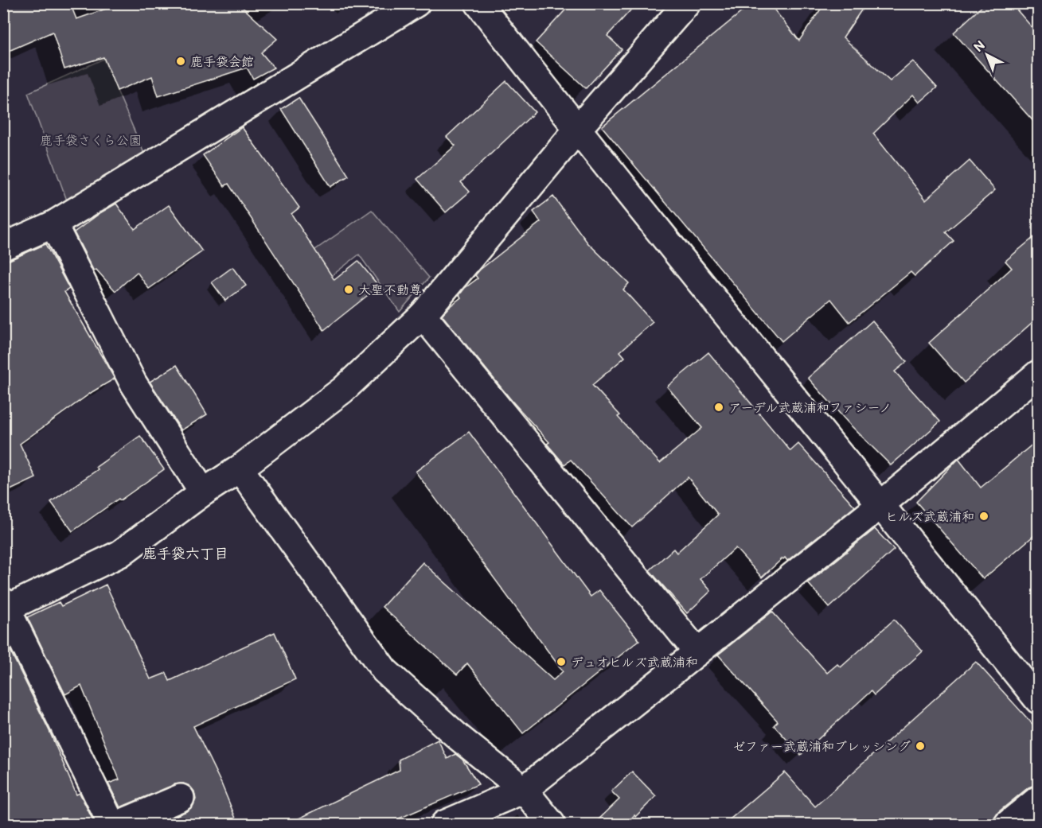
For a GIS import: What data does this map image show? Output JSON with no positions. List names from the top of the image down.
{
  "districts": ["鹿手袋六丁目"],
  "parks": ["鹿手袋さくら公園"],
  "places": [
    "鹿手袋会館",
    "大聖不動尊",
    "アーデル武蔵浦和ファシーノ",
    "ヒルズ武蔵浦和",
    "デュオヒルズ武蔵浦和",
    "ゼファー武蔵浦和ブレッシング"
  ],
  "north": "top left"
}
